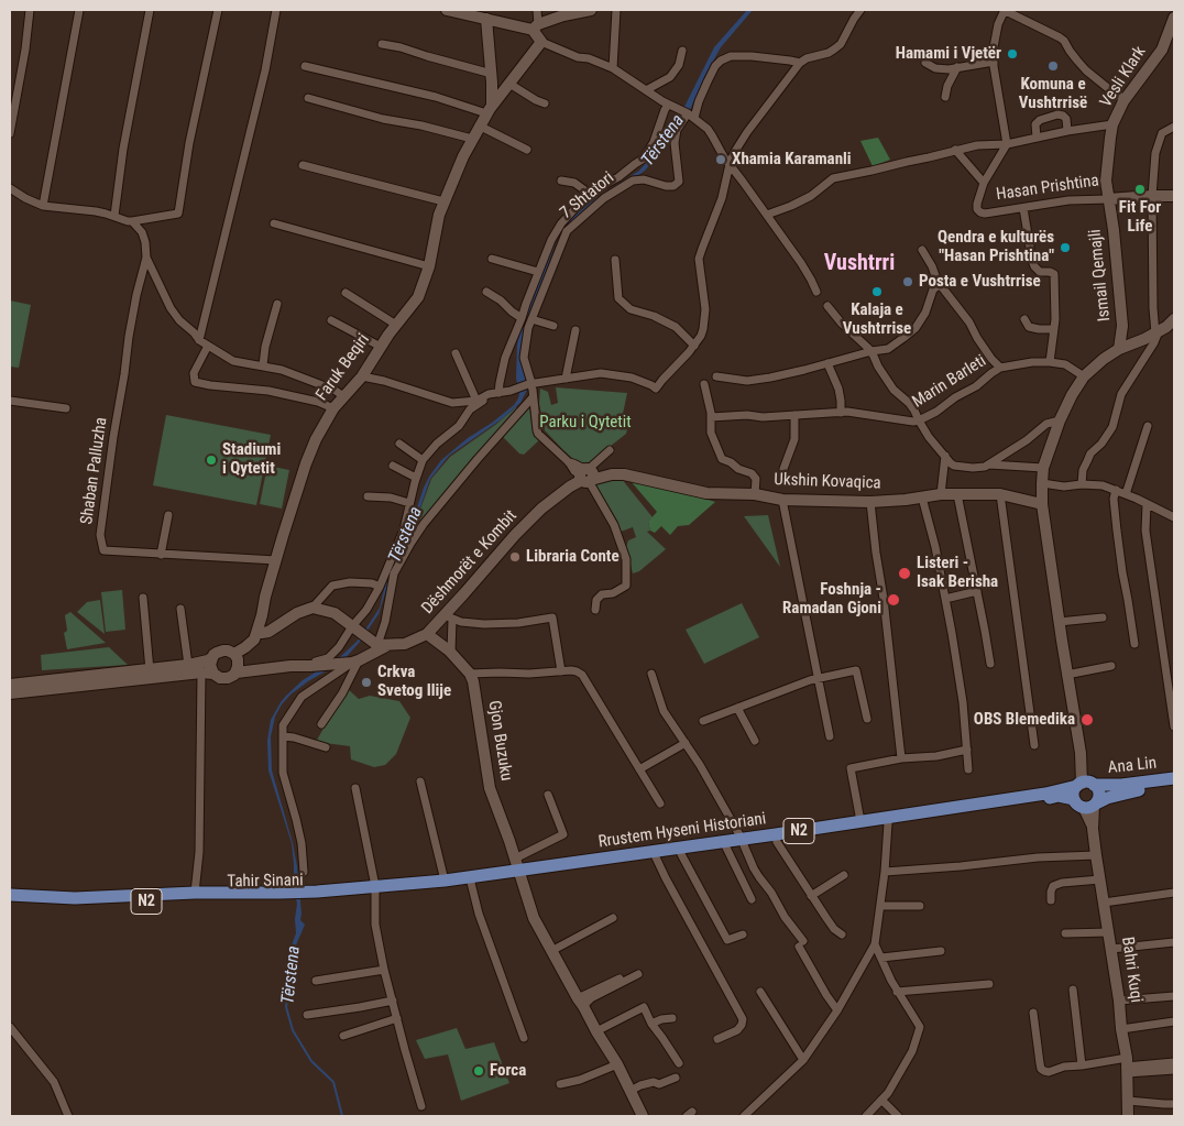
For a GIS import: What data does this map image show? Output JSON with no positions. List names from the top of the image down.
{
  "streets": {
    "main road": [
      "Ana Lin",
      "Rrustem Hyseni Historiani",
      "N2",
      "Tahir Sinani"
    ],
    "street": [
      "Vesli Klark",
      "Hasan Prishtina",
      "7 Shtatori",
      "Ismail Qemajli",
      "Faruk Beqiri",
      "Marin Barleti",
      "Shaban Palluzha",
      "Ukshin Kovaqica",
      "Dëshmorët e Kombit",
      "Gjon Buzuku",
      "Bahri Kuqi"
    ]
  },
  "crossings": [
    ["Vesli Klark", "Hasan Prishtina"],
    ["Hasan Prishtina", "Ismail Qemajli"],
    ["7 Shtatori", "Ukshin Kovaqica"],
    ["7 Shtatori", "Dëshmorët e Kombit"],
    ["Faruk Beqiri", "Shaban Palluzha"],
    ["Ukshin Kovaqica", "Dëshmorët e Kombit"],
    ["Gjon Buzuku", "Rrustem Hyseni Historiani"],
    ["Gjon Buzuku", "Tahir Sinani"],
    ["Ana Lin", "Rrustem Hyseni Historiani"],
    ["Ana Lin", "Bahri Kuqi"],
    ["Rrustem Hyseni Historiani", "Tahir Sinani"],
    ["Rrustem Hyseni Historiani", "Bahri Kuqi"]
  ],
  "districts": ["Vushtrri"],
  "water": ["Tërstena"],
  "parks": ["Parku i Qytetit"],
  "places": [
    "Hamami i Vjetër",
    "Komuna e Vushtrrisë",
    "Xhamia Karamanli",
    "Fit For Life",
    "Qendra e kulturës \"Hasan Prishtina\"",
    "Posta e Vushtrrise",
    "Kalaja e Vushtrrise",
    "Stadiumi i Qytetit",
    "Libraria Conte",
    "Listeri - Isak Berisha",
    "Foshnja - Ramadan Gjoni",
    "Crkva Svetog Ilije",
    "OBS Blemedika",
    "Forca"
  ]
}
